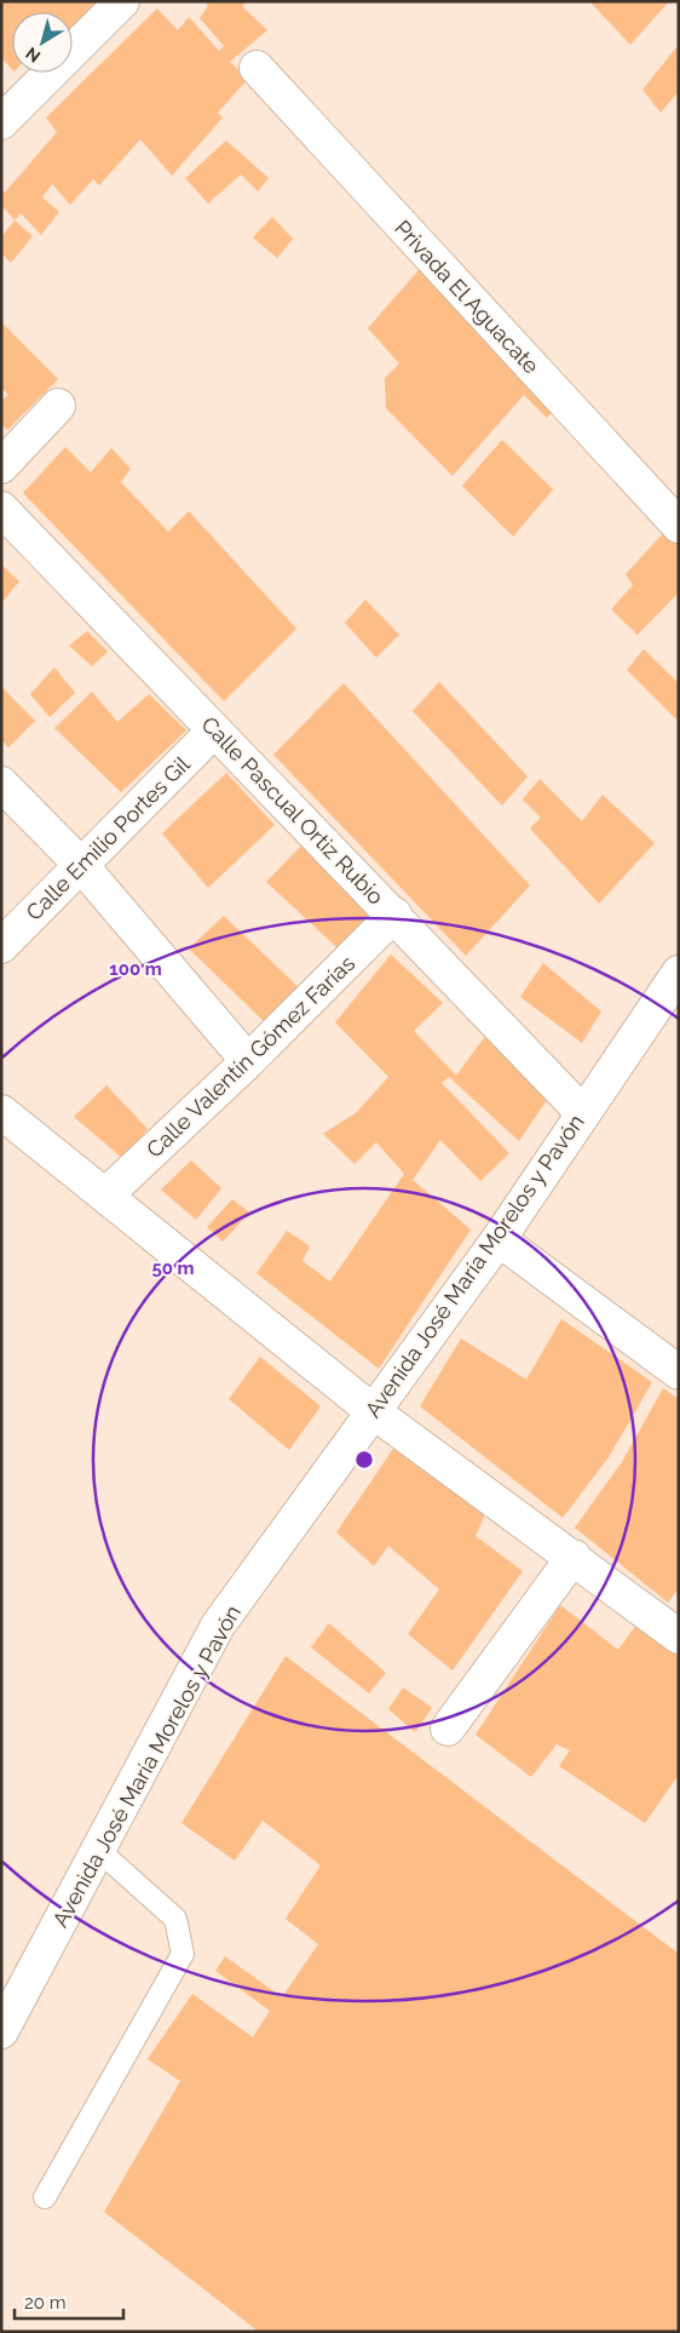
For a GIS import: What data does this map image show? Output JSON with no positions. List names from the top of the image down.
{
  "streets": {
    "street": [
      "Privada El Aguacate",
      "Calle Pascual Ortiz Rubio",
      "Calle Emilio Portes Gil",
      "Calle Valentín Gómez Farías",
      "Avenida José María Morelos y Pavón"
    ]
  },
  "crossings": [
    ["Calle Pascual Ortiz Rubio", "Calle Emilio Portes Gil"],
    ["Calle Pascual Ortiz Rubio", "Calle Valentín Gómez Farías"],
    ["Calle Pascual Ortiz Rubio", "Avenida José María Morelos y Pavón"]
  ],
  "scale_bar": "20 m",
  "north": "bottom left",
  "rings": ["100 m", "50 m"]
}
